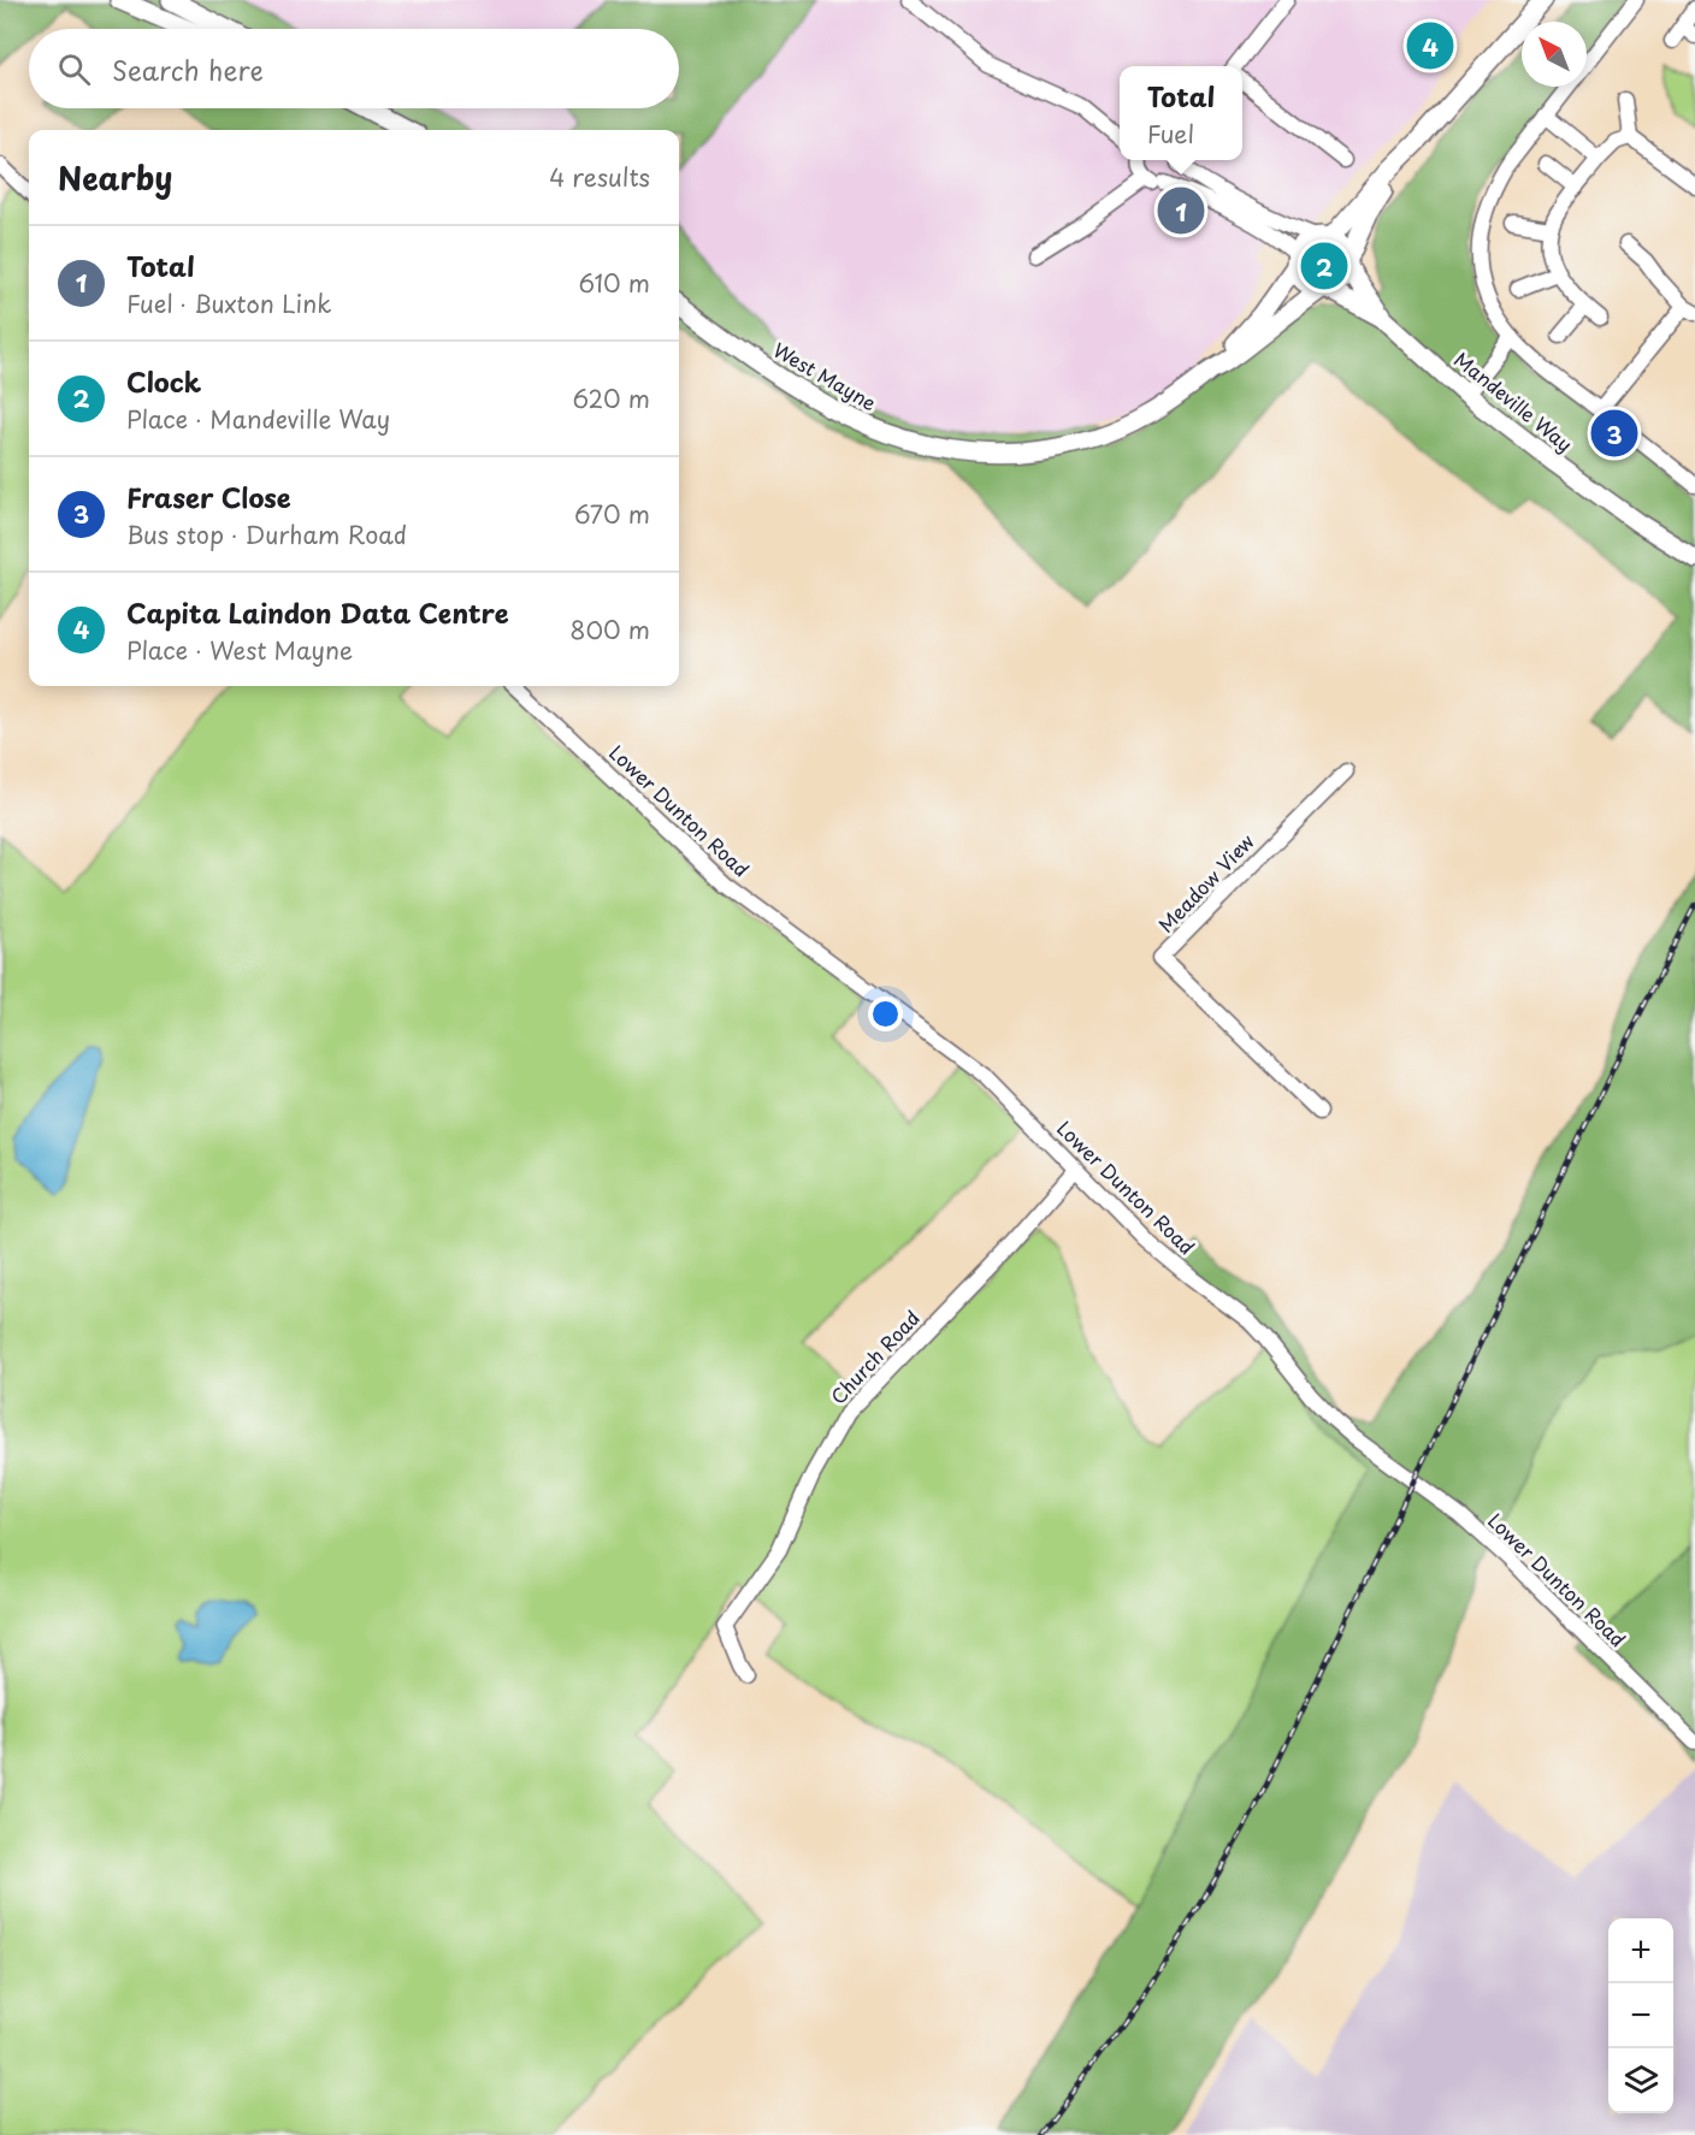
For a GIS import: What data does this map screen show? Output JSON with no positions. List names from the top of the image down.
{
  "streets": {
    "main road": ["West Mayne", "Mandeville Way"],
    "street": ["Lower Dunton Road", "Meadow View", "Church Road"]
  },
  "crossings": [
    ["West Mayne", "Mandeville Way"],
    ["Lower Dunton Road", "Church Road"]
  ],
  "north": "top left",
  "page": {
    "pins": [
      "4",
      "1",
      "2",
      "3"
    ],
    "search": "Search here",
    "popup": ["Total", "Fuel"],
    "heading": ["Nearby", "4 results"],
    "list": [
      {
        "mark": "1",
        "name": "Total",
        "note": "Fuel · Buxton Link",
        "value": "610 m"
      },
      {
        "mark": "2",
        "name": "Clock",
        "note": "Place · Mandeville Way",
        "value": "620 m"
      },
      {
        "mark": "3",
        "name": "Fraser Close",
        "note": "Bus stop · Durham Road",
        "value": "670 m"
      },
      {
        "mark": "4",
        "name": "Capita Laindon Data Centre",
        "note": "Place · West Mayne",
        "value": "800 m"
      }
    ],
    "map_buttons": ["+", "−"]
  }
}
